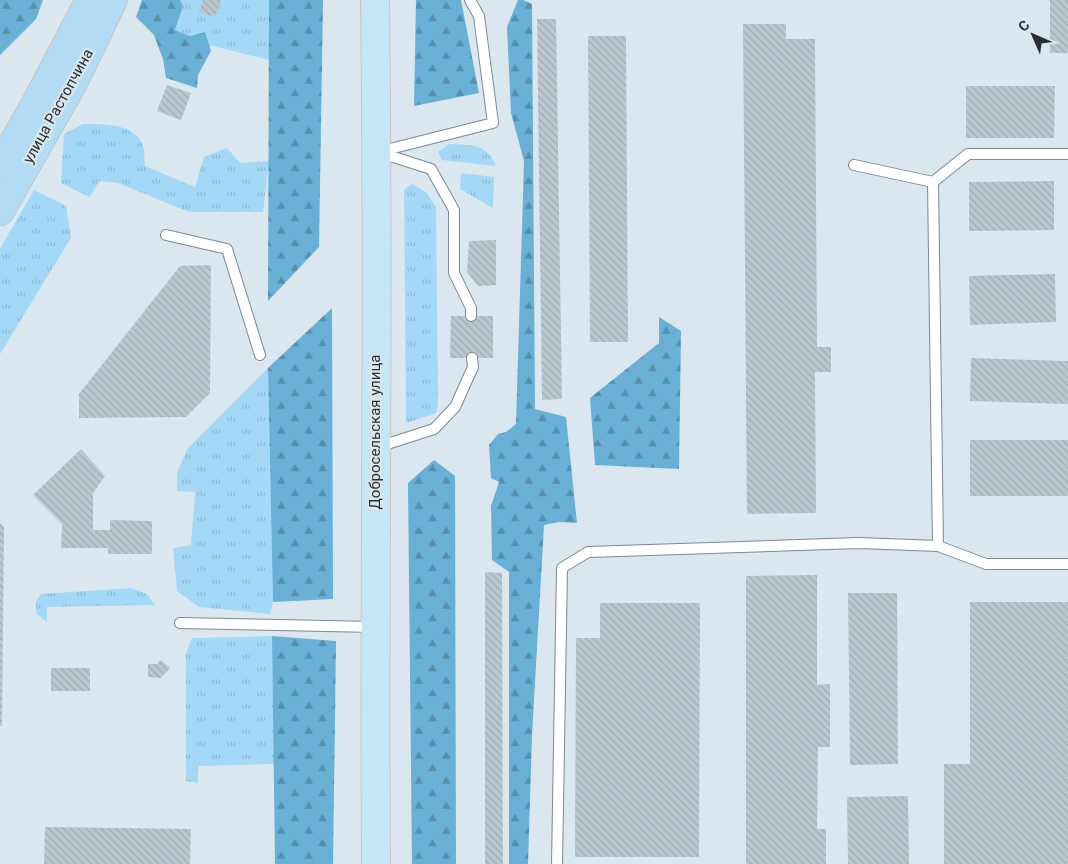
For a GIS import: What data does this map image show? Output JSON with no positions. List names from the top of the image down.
{
  "streets": {
    "highway": ["улица Растопчина"],
    "main road": ["Добросельская улица"]
  },
  "north": "top left"
}
